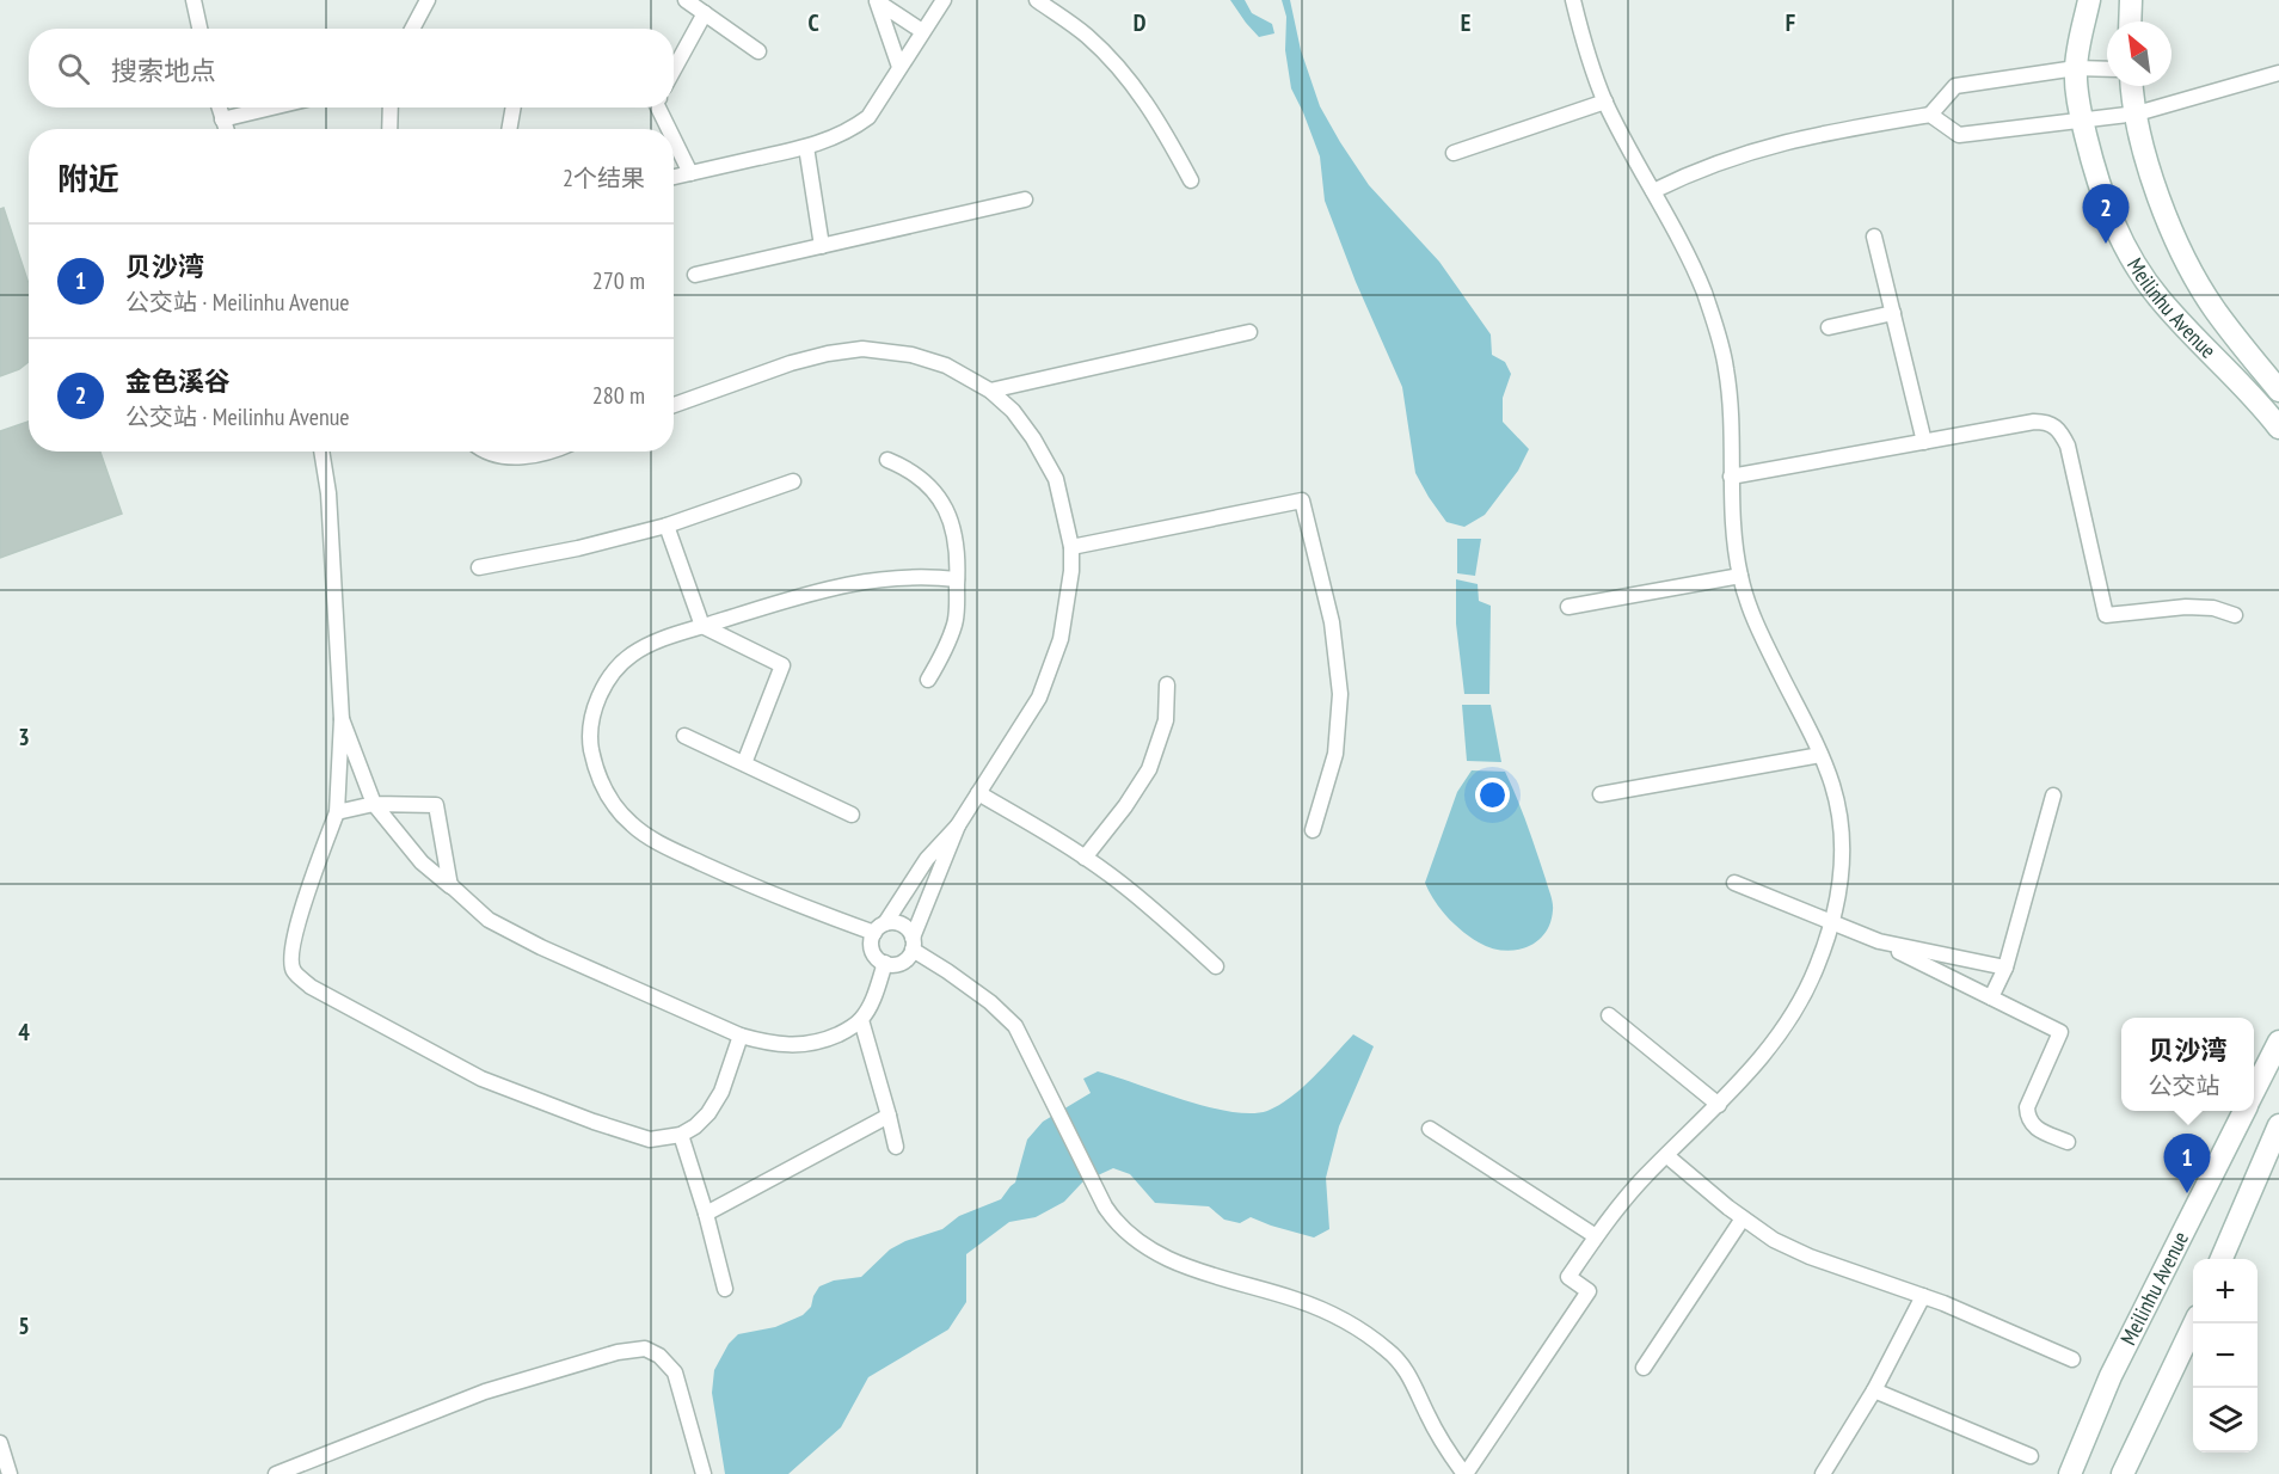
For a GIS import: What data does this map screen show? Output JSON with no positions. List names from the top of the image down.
{
  "streets": {
    "main road": ["Meilinhu Avenue"]
  },
  "north": "top left",
  "page": {
    "search": "搜索地点",
    "heading": ["附近", "2个结果"],
    "pins": ["2", "1"],
    "list": [
      {
        "mark": "1",
        "name": "贝沙湾",
        "note": "公交站 · Meilinhu Avenue",
        "value": "270 m"
      },
      {
        "mark": "2",
        "name": "金色溪谷",
        "note": "公交站 · Meilinhu Avenue",
        "value": "280 m"
      }
    ],
    "popup": ["贝沙湾", "公交站"],
    "map_buttons": ["+", "−"]
  },
  "grid": {
    "columns": [
      "C",
      "D",
      "E",
      "F"
    ],
    "rows": ["3", "4", "5"]
  }
}
